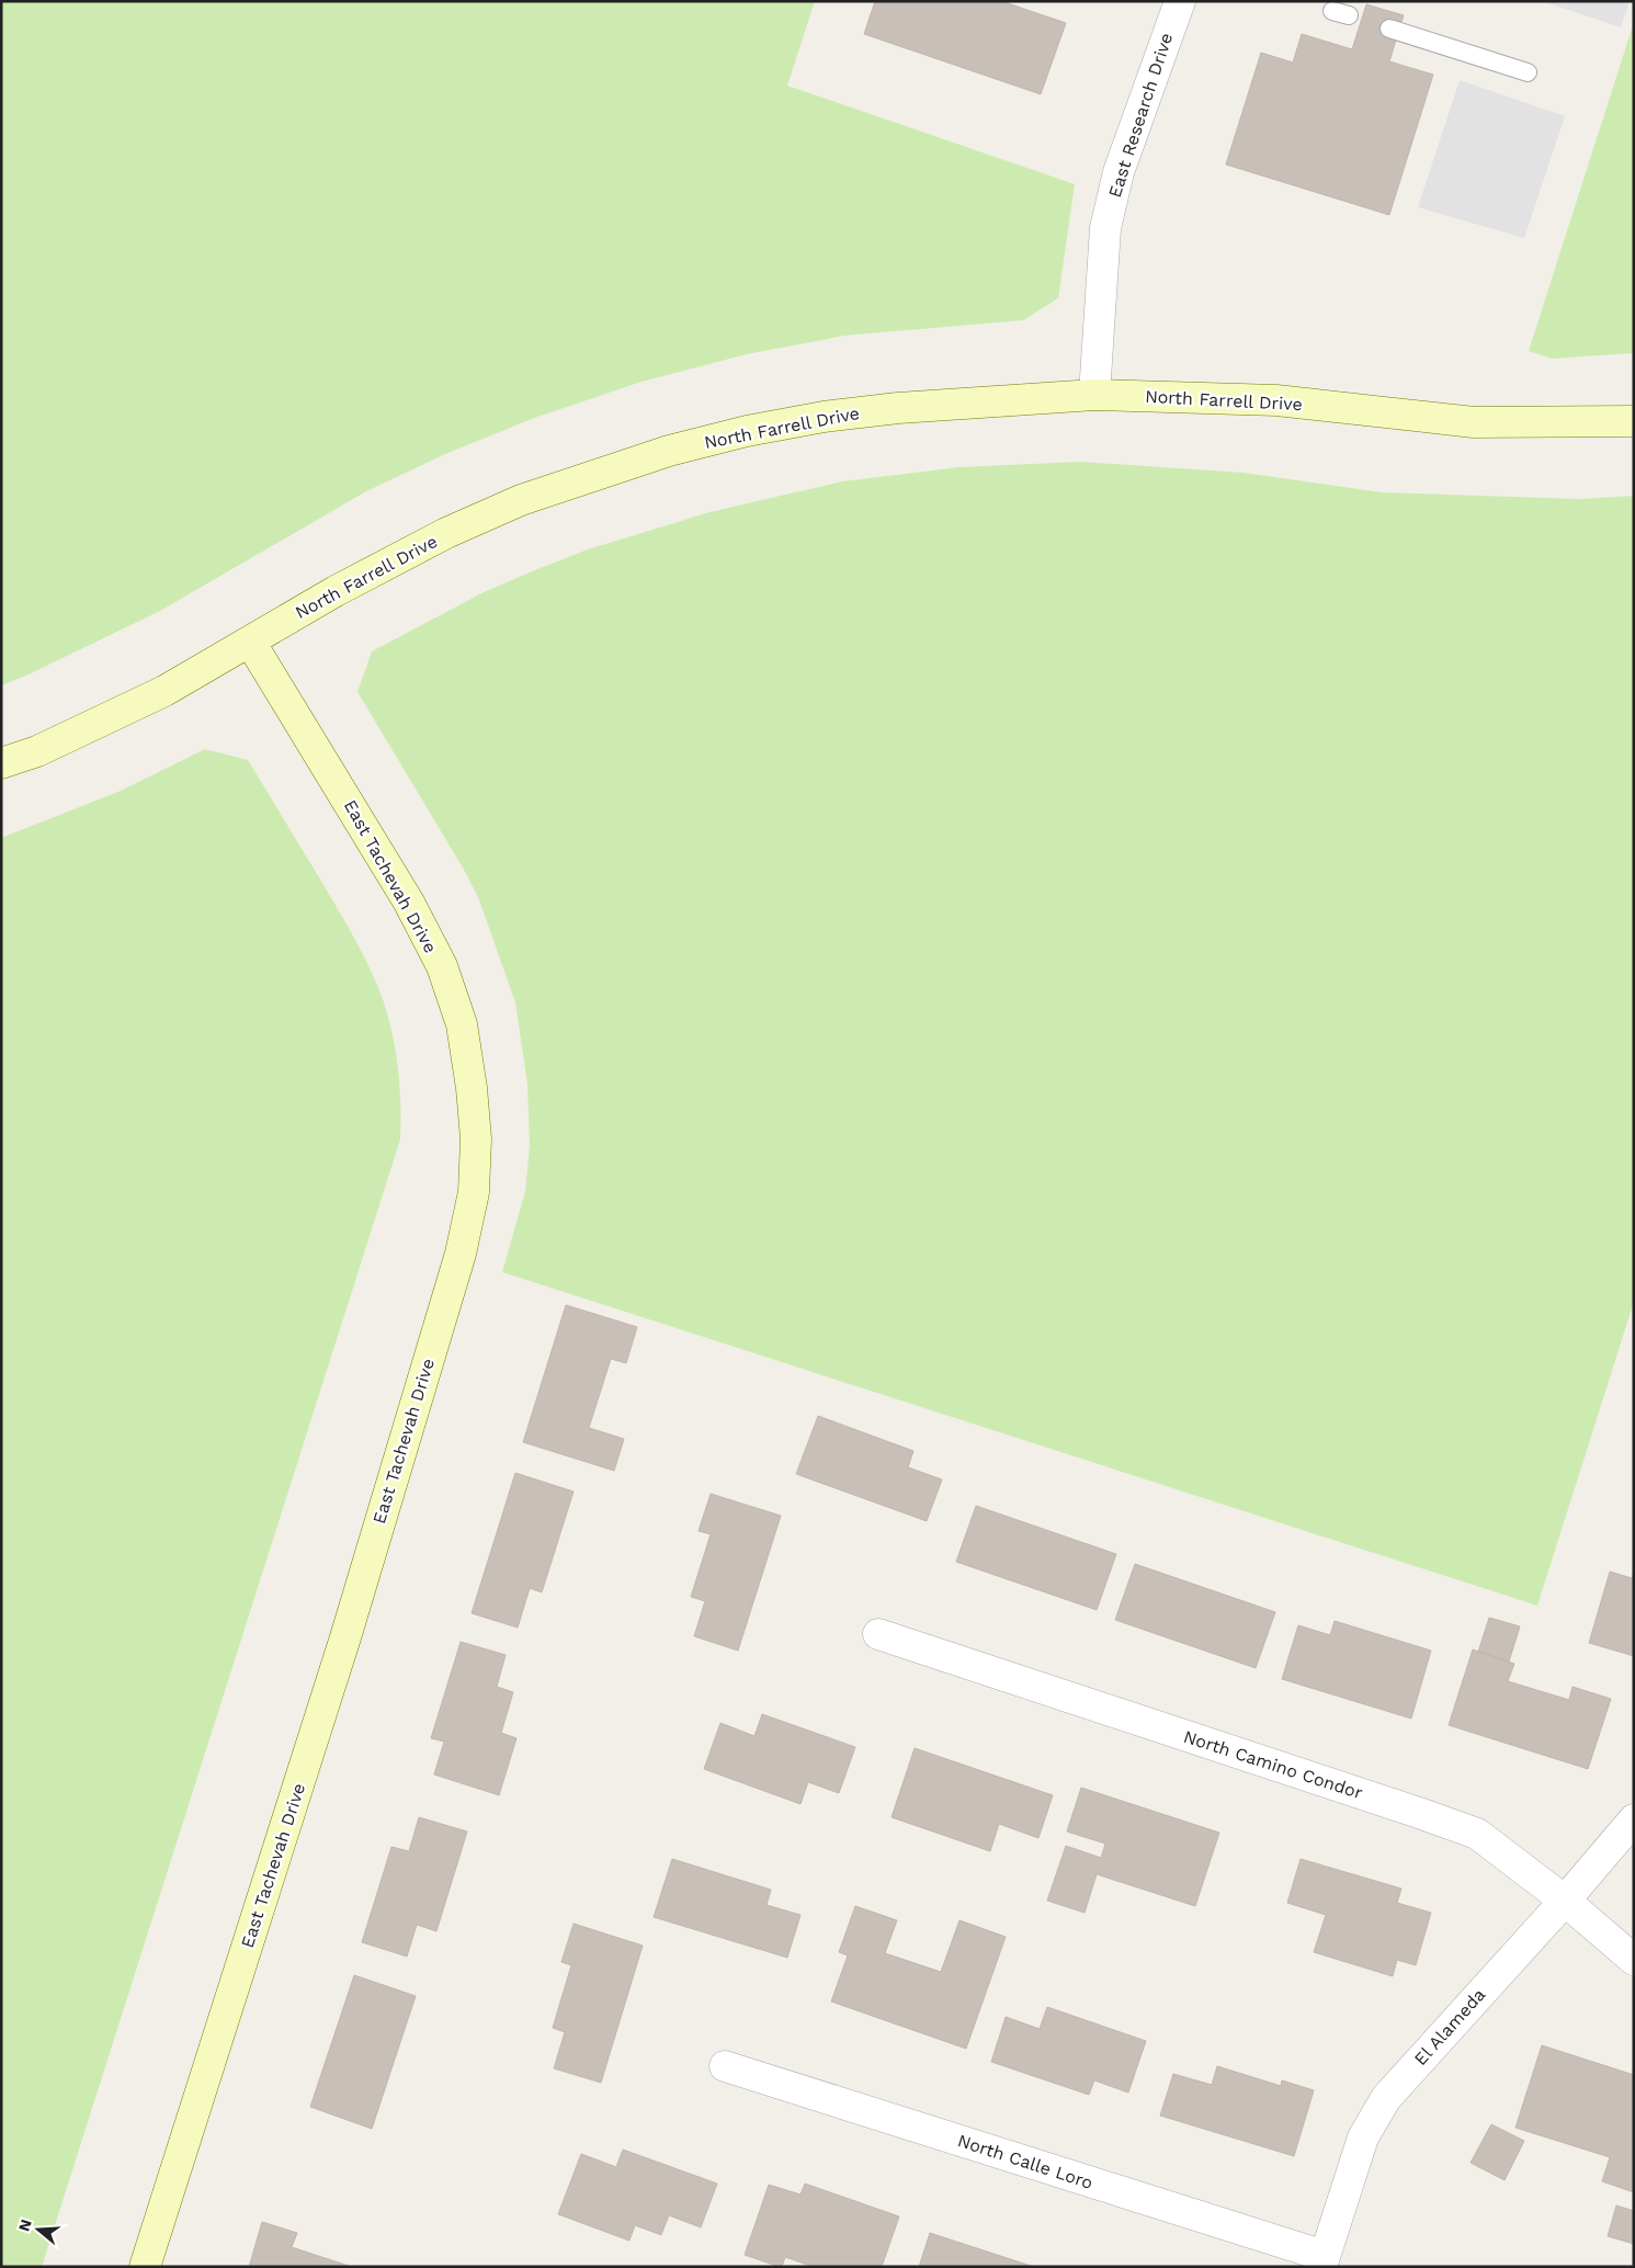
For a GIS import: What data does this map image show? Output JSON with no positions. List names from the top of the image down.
{
  "streets": {
    "street": [
      "East Research Drive",
      "North Farrell Drive",
      "East Tachevah Drive",
      "North Camino Condor",
      "El Alameda",
      "North Calle Loro"
    ]
  },
  "crossings": [
    ["East Research Drive", "North Farrell Drive"],
    ["North Farrell Drive", "East Tachevah Drive"],
    ["North Camino Condor", "El Alameda"],
    ["El Alameda", "North Calle Loro"]
  ],
  "north": "left"
}
